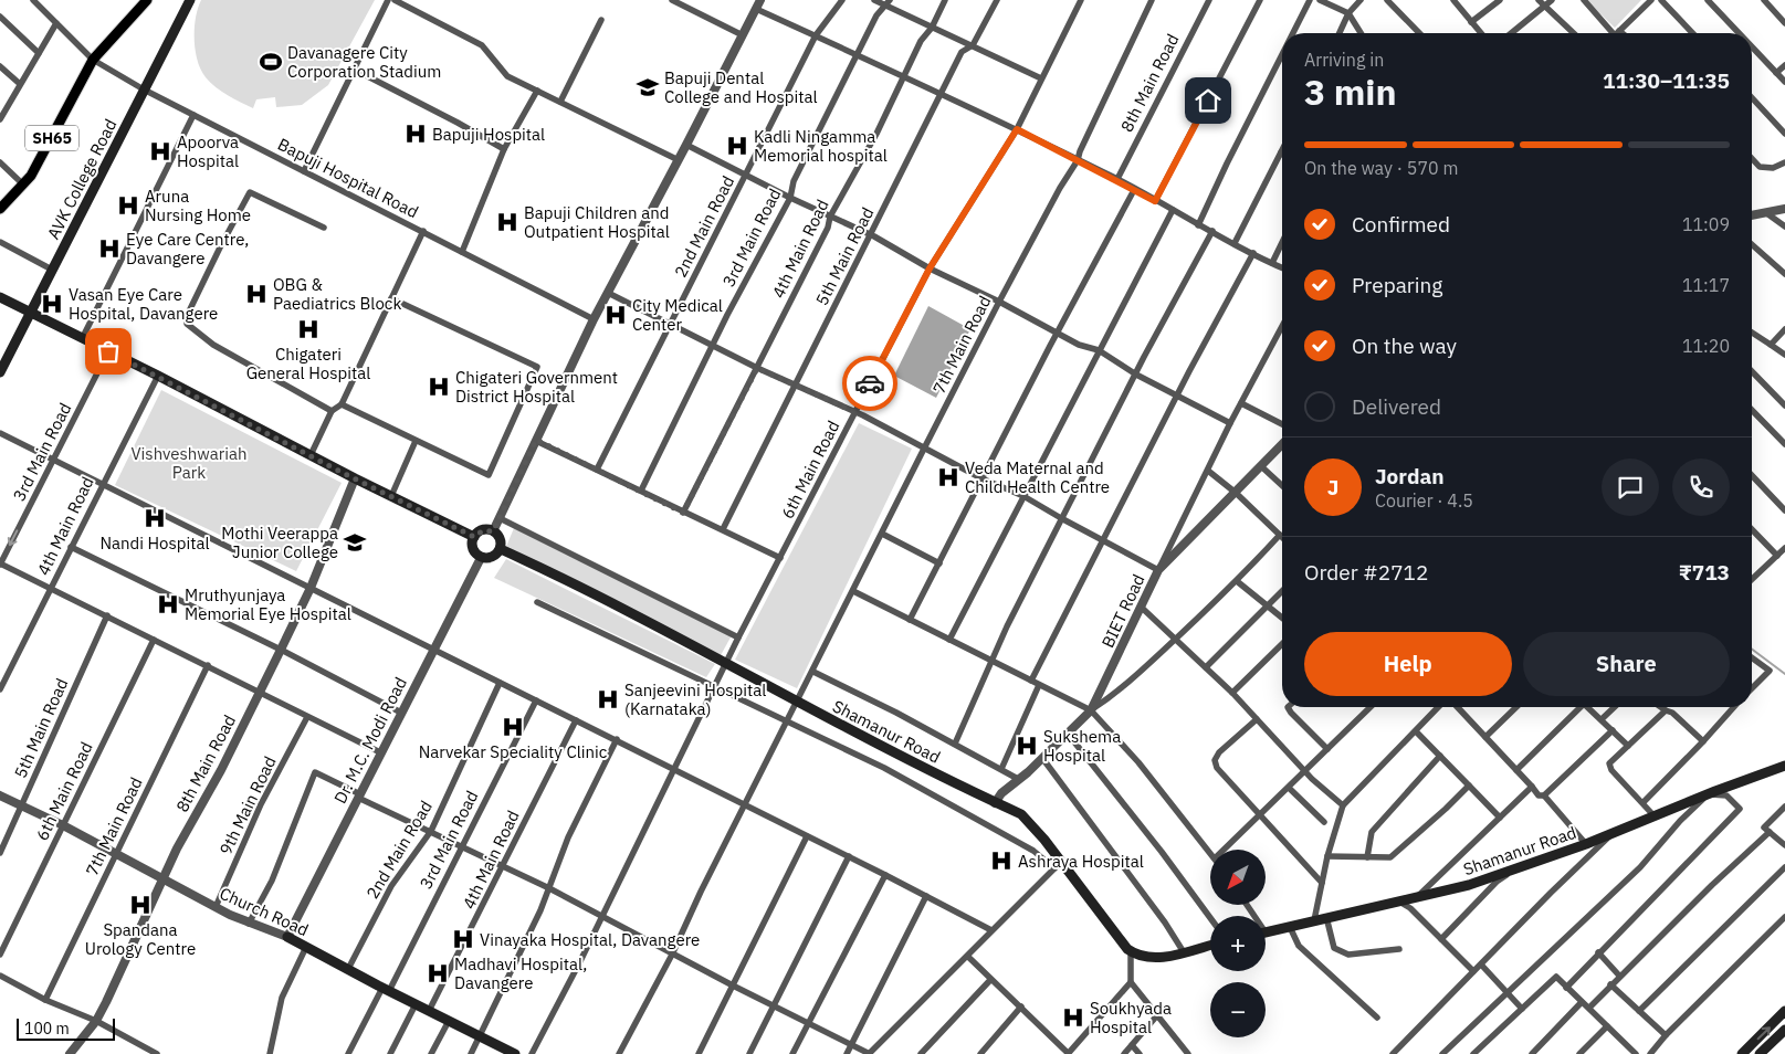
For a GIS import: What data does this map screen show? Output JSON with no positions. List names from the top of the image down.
{
  "streets": {
    "main road": [
      "SH65",
      "AVK College Road",
      "Shamanur Road",
      "Church Road"
    ],
    "street": [
      "8th Main Road",
      "Bapuji Hospital Road",
      "2nd Main Road",
      "3rd Main Road",
      "4th Main Road",
      "5th Main Road",
      "7th Main Road",
      "6th Main Road",
      "BIET Road",
      "Dr. M.C. Modi Road",
      "9th Main Road"
    ]
  },
  "crossings": [
    ["8th Main Road", "Church Road"],
    ["SH65", "Bapuji Hospital Road"],
    ["Bapuji Hospital Road", "AVK College Road"],
    ["2nd Main Road", "Church Road"],
    ["3rd Main Road", "Church Road"],
    ["4th Main Road", "Church Road"],
    ["5th Main Road", "Church Road"],
    ["7th Main Road", "Shamanur Road"],
    ["7th Main Road", "Church Road"],
    ["6th Main Road", "Shamanur Road"],
    ["6th Main Road", "Church Road"],
    ["BIET Road", "Shamanur Road"],
    ["Shamanur Road", "Dr. M.C. Modi Road"],
    ["Dr. M.C. Modi Road", "Church Road"],
    ["9th Main Road", "Church Road"]
  ],
  "parks": ["Vishveshwariah Park"],
  "places": {
    "sports": ["Davanagere City Corporation Stadium"],
    "school or university": ["Bapuji Dental College and Hospital", "Mothi Veerappa Junior College"],
    "hospital": [
      "Bapuji Hospital",
      "Kadli Ningamma Memorial hospital",
      "Apoorva Hospital",
      "Aruna Nursing Home",
      "Bapuji Children and Outpatient Hospital",
      "Eye Care Centre, Davangere",
      "OBG & Paediatrics Block",
      "Vasan Eye Care Hospital, Davangere",
      "City Medical Center",
      "Chigateri General Hospital",
      "Chigateri Government District Hospital",
      "Veda Maternal and Child Health Centre",
      "Nandi Hospital",
      "Mruthyunjaya Memorial Eye Hospital",
      "Sanjeevini Hospital (Karnataka)",
      "Narvekar Speciality Clinic",
      "Sukshema Hospital",
      "Ashraya Hospital",
      "Spandana Urology Centre",
      "Vinayaka Hospital, Davangere",
      "Madhavi Hospital, Davangere",
      "Soukhyada Hospital"
    ]
  },
  "scale_bar": "100 m",
  "north": "bottom left",
  "page": {
    "heading": ["3 min", "Arriving in", "11:30–11:35"],
    "panel": [
      "Jordan",
      "Courier · 4.5",
      "Order #2712",
      "₹713"
    ],
    "bar": "On the way · 570 m",
    "list": [
      ["Confirmed", "11:09"],
      ["Preparing", "11:17"],
      ["On the way", "11:20"],
      "Delivered"
    ],
    "round": "J",
    "buttons": ["Help", "Share"],
    "map_buttons": ["+", "−"],
    "scale": "100 m"
  }
}
